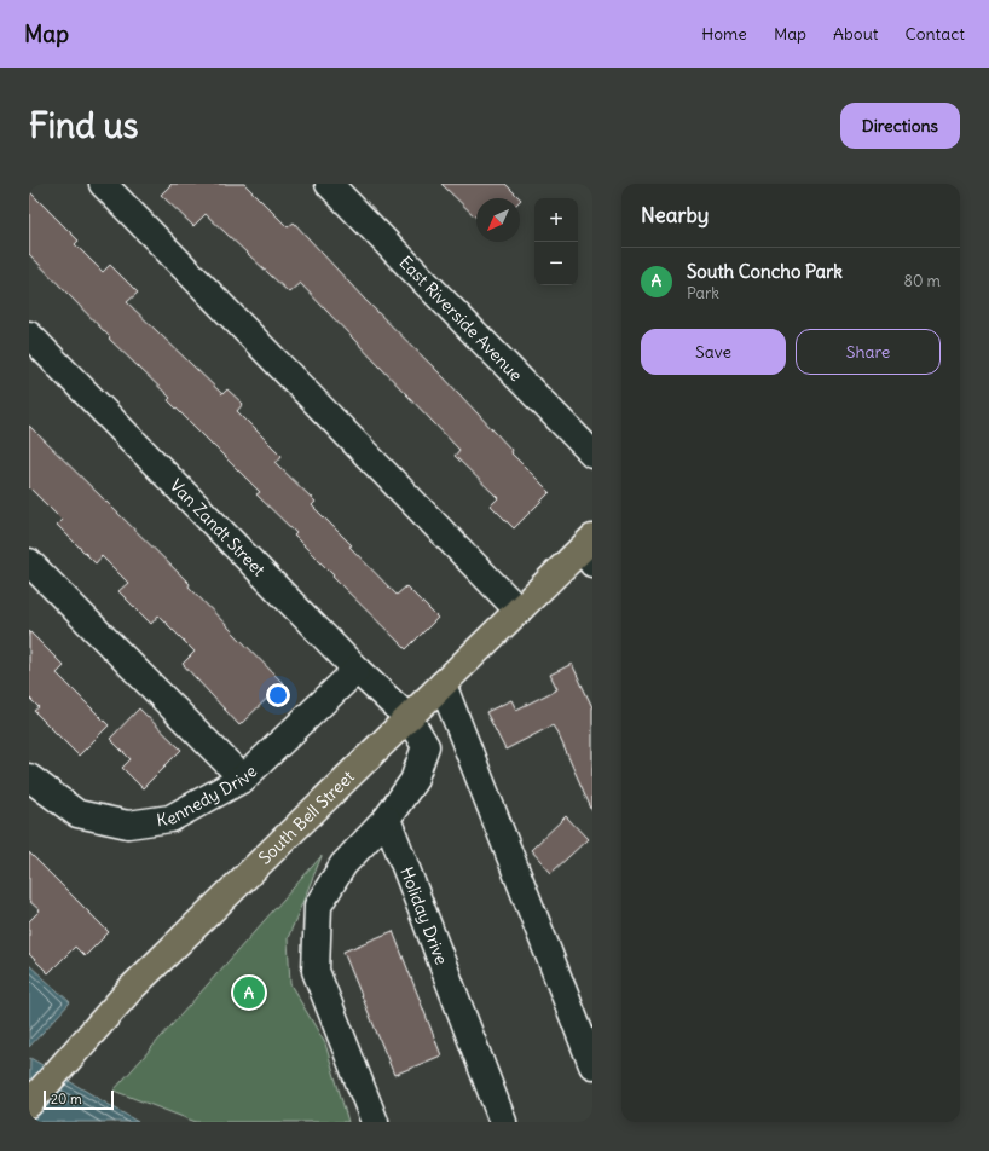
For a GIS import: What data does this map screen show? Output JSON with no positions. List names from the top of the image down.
{
  "streets": {
    "main road": ["South Bell Street"],
    "street": [
      "East Riverside Avenue",
      "Van Zandt Street",
      "Kennedy Drive",
      "Holiday Drive"
    ]
  },
  "crossings": [
    ["Van Zandt Street", "Kennedy Drive"],
    ["Van Zandt Street", "South Bell Street"]
  ],
  "scale_bar": "20 m",
  "north": "bottom left",
  "page": {
    "header": "Map",
    "nav": [
      "Home",
      "Map",
      "About",
      "Contact"
    ],
    "buttons": [
      "Directions",
      ["Save", "Share"]
    ],
    "title": "Find us",
    "heading": "Nearby",
    "map_buttons": ["+", "−"],
    "list": [
      {
        "mark": "A",
        "name": "South Concho Park",
        "note": "Park",
        "value": "80 m"
      }
    ],
    "pins": "A",
    "scale": "20 m"
  }
}
